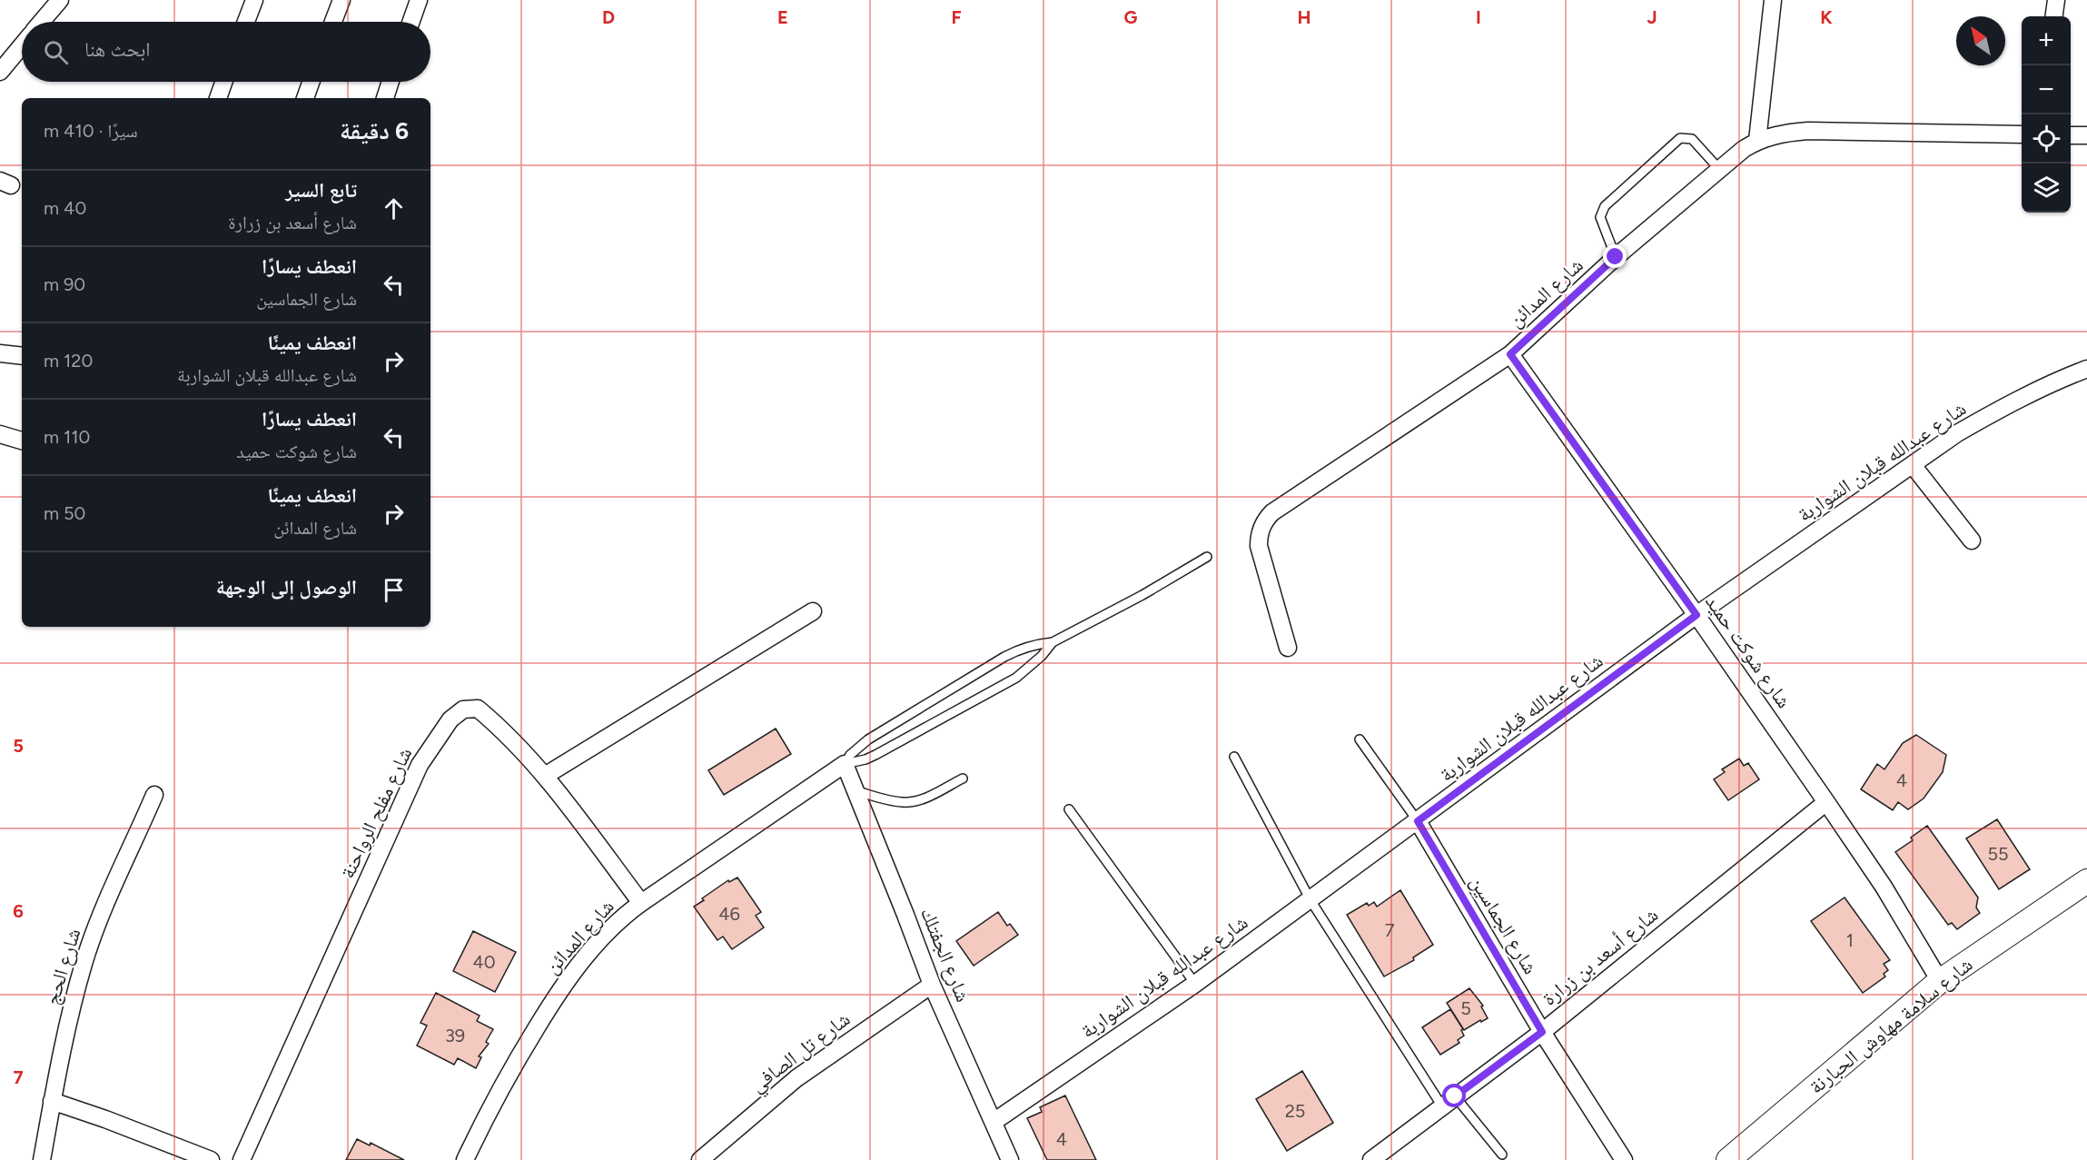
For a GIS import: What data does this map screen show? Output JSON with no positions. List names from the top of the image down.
{
  "streets": {
    "street": [
      "شارع المدائن",
      "شارع عبدالله قبلان الشواربة",
      "شارع شوكت حميد",
      "شارع مفلح الرواحنة",
      "شارع الجماسين",
      "شارع الجفتلك",
      "شارع أسعد بن زرارة",
      "شارع الحج",
      "شارع سلامة مهاوش الحبارنة",
      "شارع تل الصافي"
    ]
  },
  "crossings": [
    ["شارع المدائن", "شارع شوكت حميد"],
    ["شارع المدائن", "شارع مفلح الرواحنة"],
    ["شارع المدائن", "شارع الجفتلك"],
    ["شارع عبدالله قبلان الشواربة", "شارع شوكت حميد"],
    ["شارع عبدالله قبلان الشواربة", "شارع الجماسين"],
    ["شارع عبدالله قبلان الشواربة", "شارع الجفتلك"],
    ["شارع شوكت حميد", "شارع أسعد بن زرارة"],
    ["شارع شوكت حميد", "شارع سلامة مهاوش الحبارنة"],
    ["شارع الجماسين", "شارع أسعد بن زرارة"],
    ["شارع الجفتلك", "شارع تل الصافي"]
  ],
  "house_numbers": [
    "4",
    "55",
    "46",
    "7",
    "1",
    "40",
    "5",
    "39",
    "25",
    "4"
  ],
  "north": "top left",
  "page": {
    "map_buttons": ["+", "−"],
    "search": "ابحث هنا",
    "heading": ["6 دقيقة", "سيرًا · 410 m"],
    "list": [
      ["تابع السير", "شارع أسعد بن زرارة", "40 m"],
      ["انعطف يسارًا", "شارع الجماسين", "90 m"],
      ["انعطف يمينًا", "شارع عبدالله قبلان الشواربة", "120 m"],
      ["انعطف يسارًا", "شارع شوكت حميد", "110 m"],
      ["انعطف يمينًا", "شارع المدائن", "50 m"],
      "الوصول إلى الوجهة"
    ]
  },
  "grid": {
    "columns": [
      "D",
      "E",
      "F",
      "G",
      "H",
      "I",
      "J",
      "K"
    ],
    "rows": ["5", "6", "7"]
  }
}
